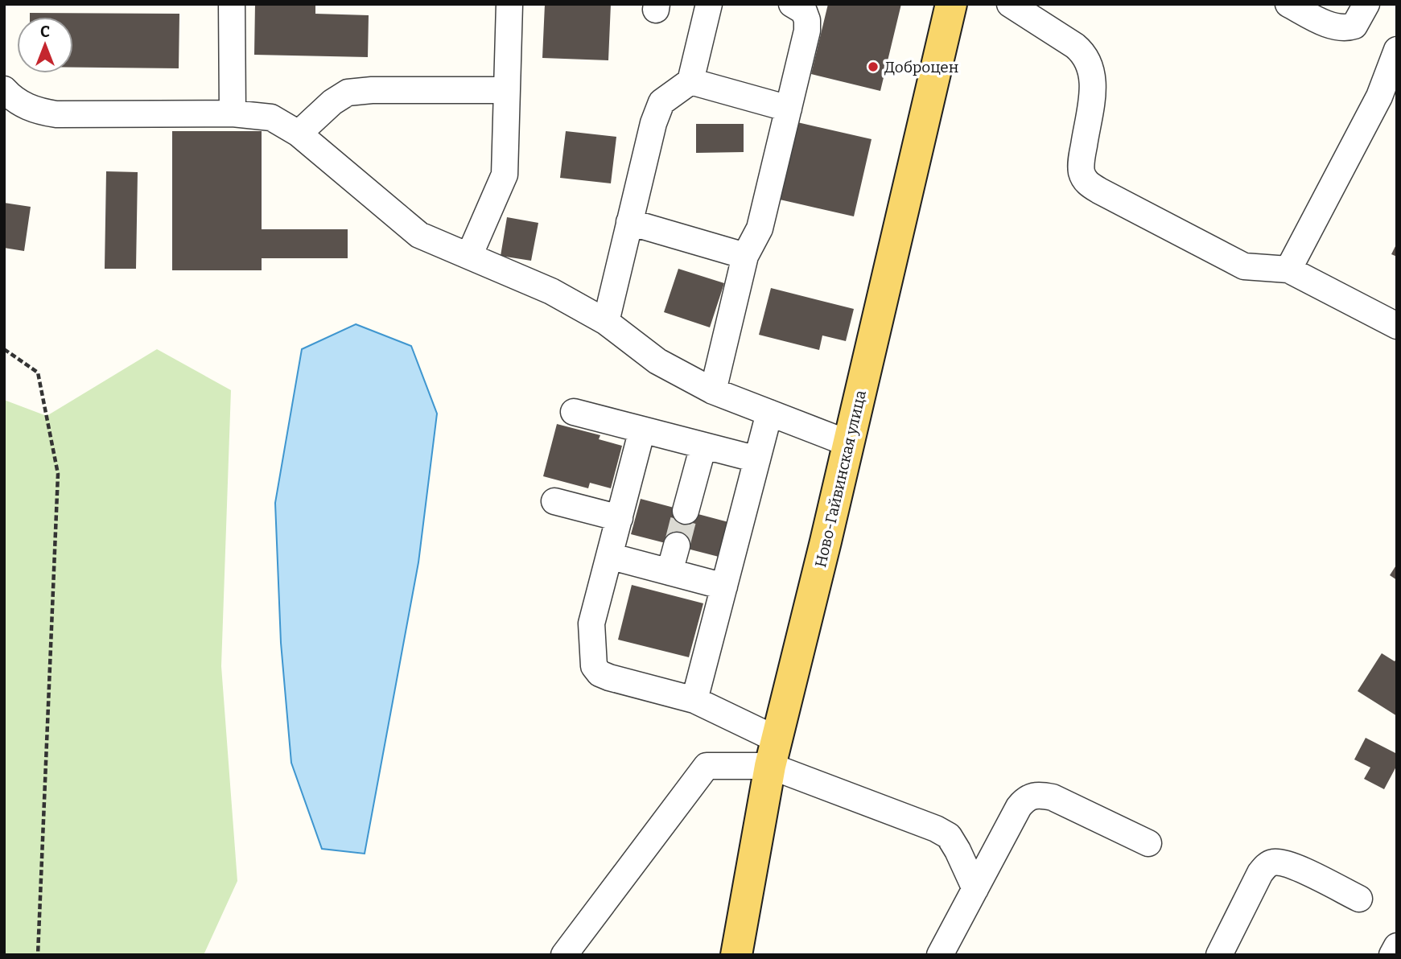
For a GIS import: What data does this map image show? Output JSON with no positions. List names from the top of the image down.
{
  "streets": {
    "main road": ["Ново-Гайвинская улица"]
  },
  "places": ["Доброцен"],
  "north": "top"
}
